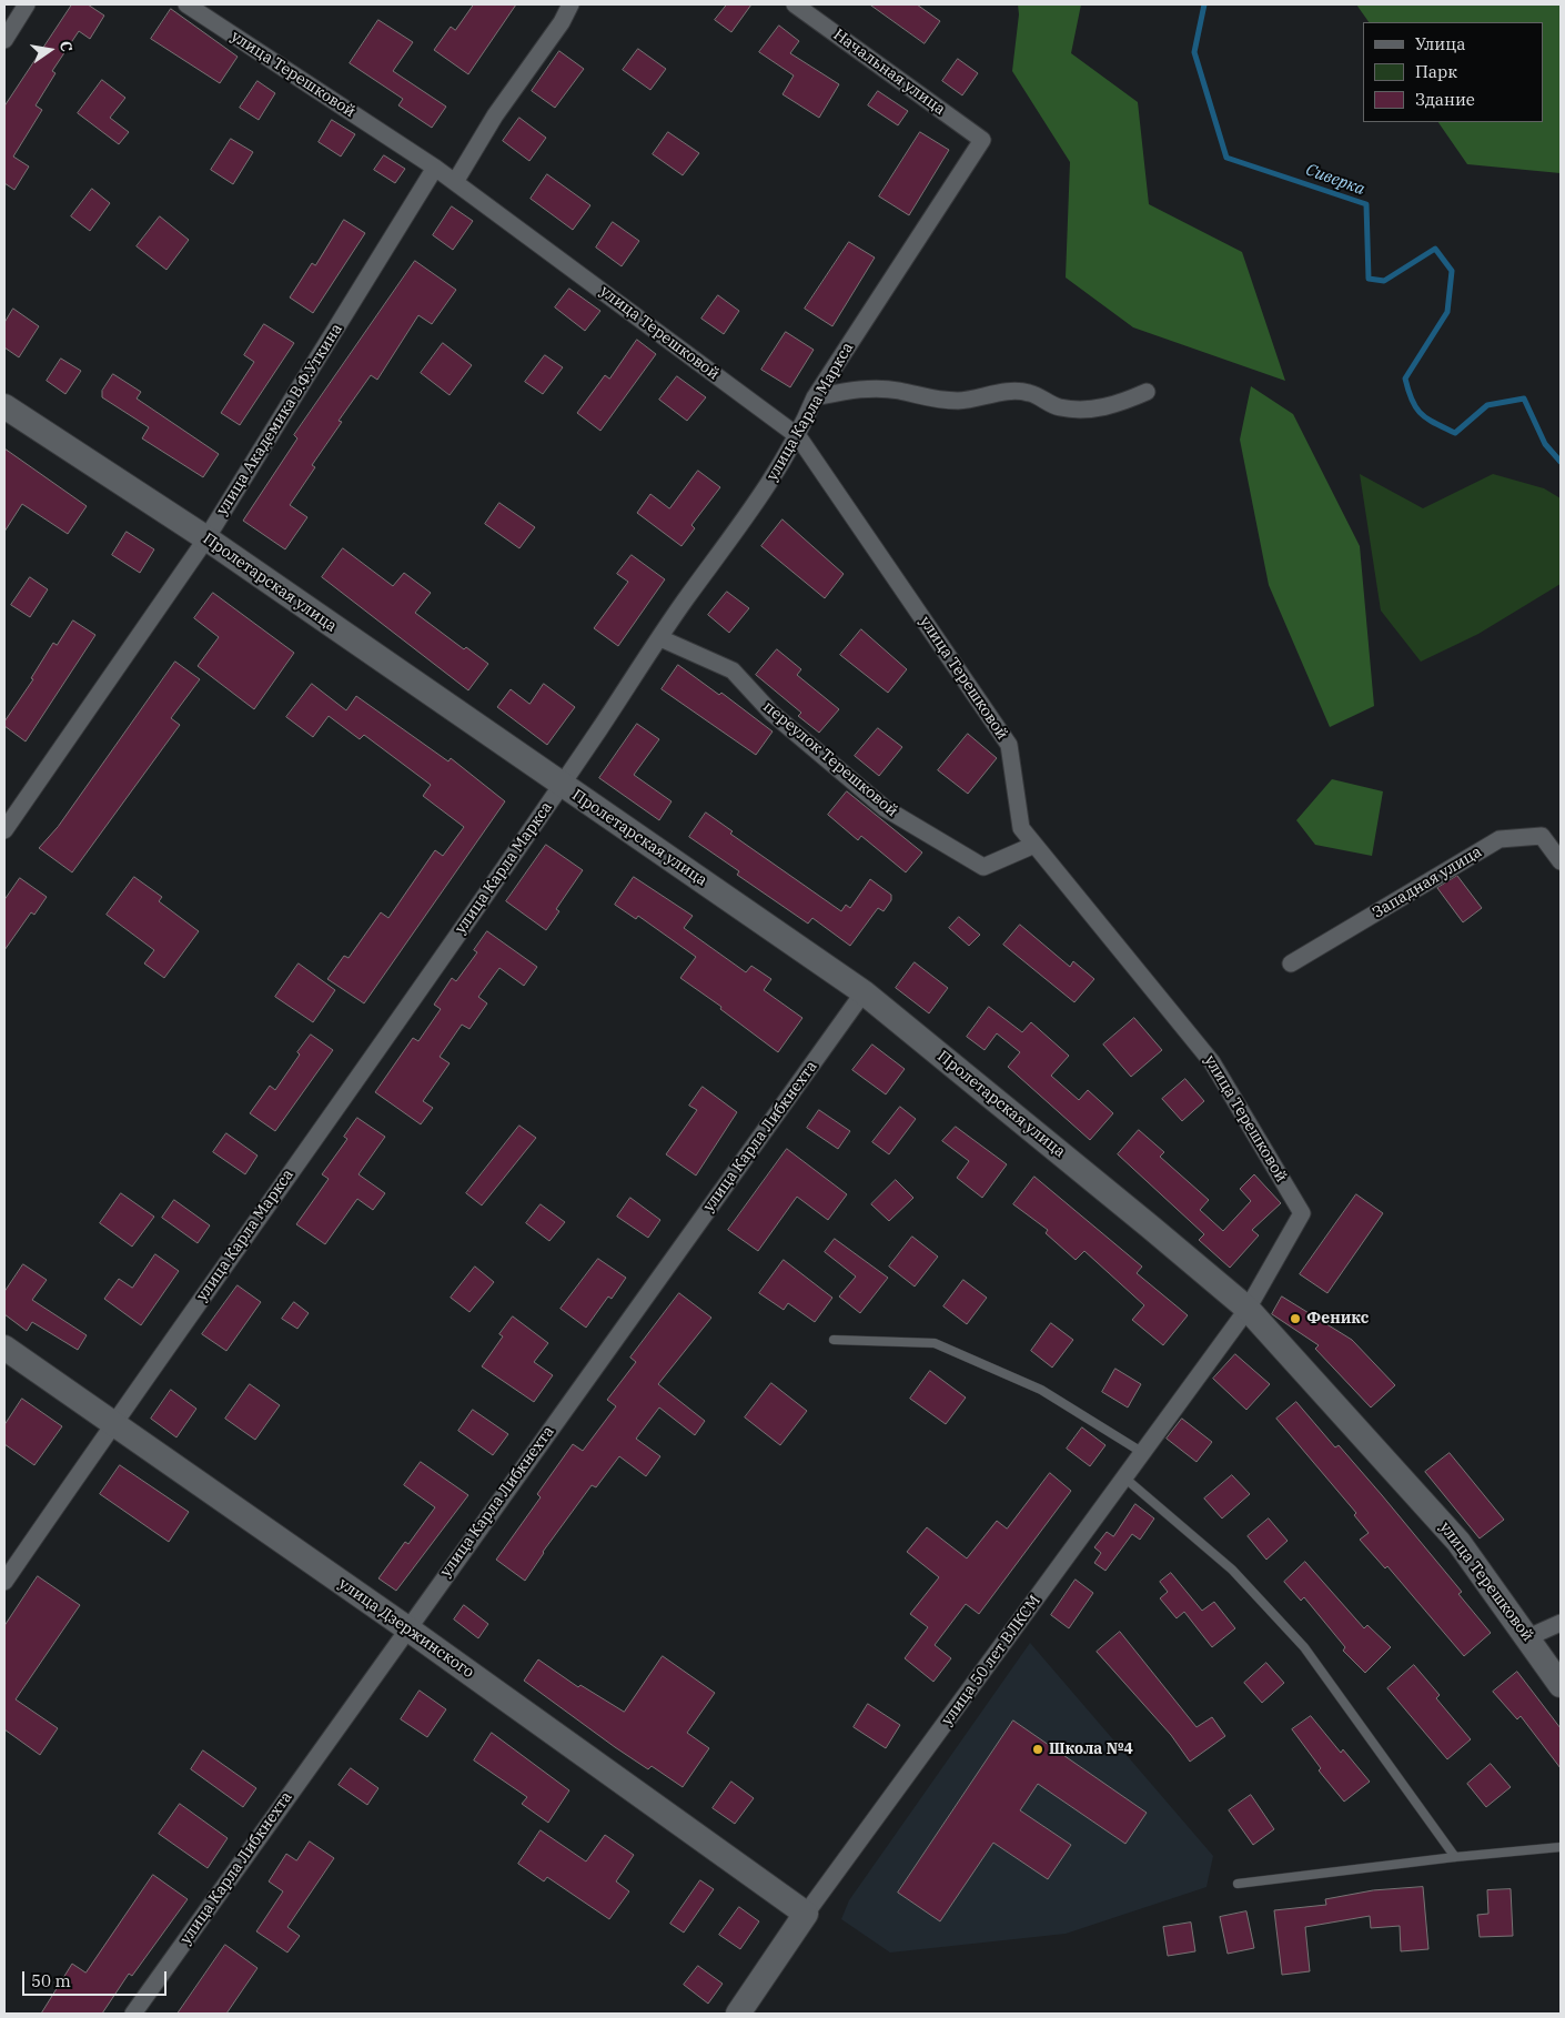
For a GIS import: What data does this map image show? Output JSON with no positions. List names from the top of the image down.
{
  "streets": {
    "main road": [
      "улица Терешковой",
      "Пролетарская улица",
      "улица Дзержинского",
      "улица 50 лет ВЛКСМ"
    ],
    "street": [
      "Начальная улица",
      "улица Карла Маркса",
      "улица Академика В.Ф.Уткина",
      "переулок Терешковой",
      "Западная улица",
      "улица Карла Либкнехта"
    ]
  },
  "crossings": [
    ["Начальная улица", "улица Карла Маркса"],
    ["улица Терешковой", "улица Карла Маркса"],
    ["улица Терешковой", "улица Академика В.Ф.Уткина"],
    ["улица Терешковой", "Пролетарская улица"],
    ["улица Терешковой", "переулок Терешковой"],
    ["улица Терешковой", "улица 50 лет ВЛКСМ"],
    ["улица Карла Маркса", "Пролетарская улица"],
    ["улица Карла Маркса", "переулок Терешковой"],
    ["улица Карла Маркса", "улица Дзержинского"],
    ["улица Академика В.Ф.Уткина", "Пролетарская улица"],
    ["Пролетарская улица", "улица Карла Либкнехта"],
    ["Пролетарская улица", "улица 50 лет ВЛКСМ"],
    ["улица Карла Либкнехта", "улица Дзержинского"],
    ["улица Дзержинского", "улица 50 лет ВЛКСМ"]
  ],
  "water": ["Сиверка"],
  "places": ["Феникс", "Школа №4"],
  "legend": ["Улица", "Парк", "Здание"],
  "scale_bar": "50 m",
  "north": "right"
}
